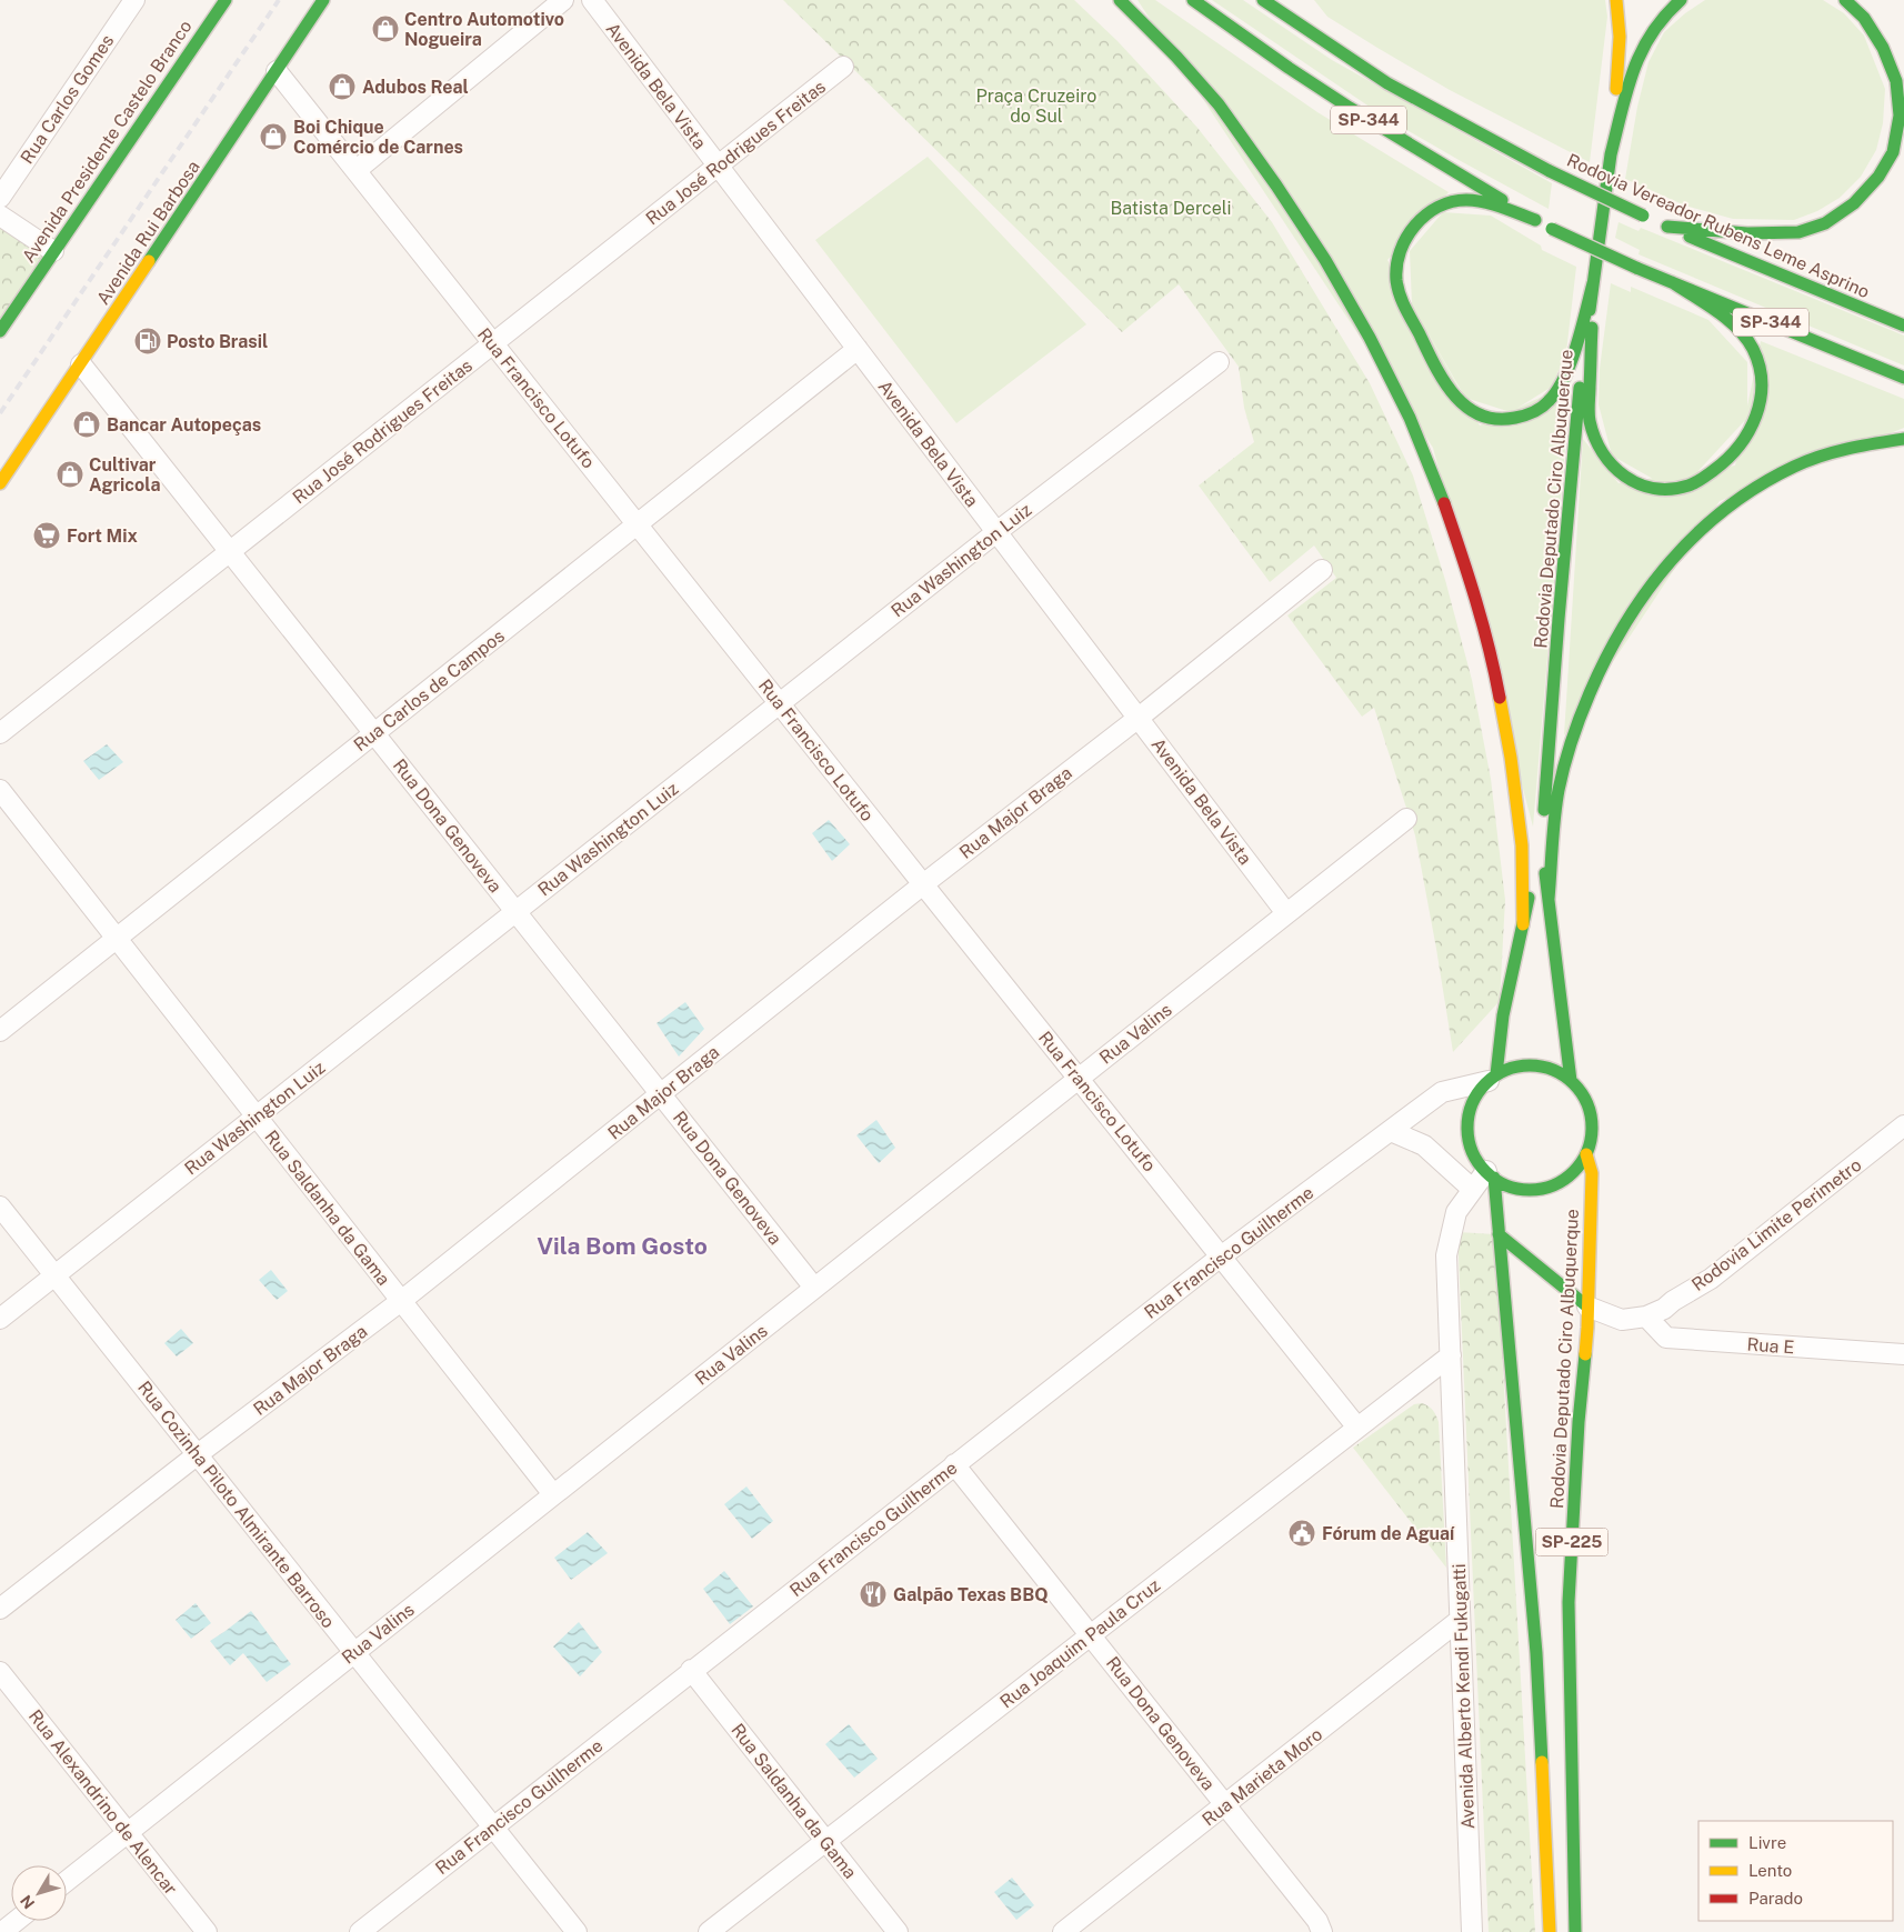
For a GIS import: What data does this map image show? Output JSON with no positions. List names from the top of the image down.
{
  "streets": {
    "main road": [
      "SP-344",
      "Avenida Presidente Castelo Branco",
      "Rodovia Vereador Rubens Leme Asprino",
      "Avenida Rui Barbosa",
      "Rodovia Deputado Ciro Albuquerque",
      "SP-225"
    ],
    "street": [
      "Avenida Bela Vista",
      "Rua Carlos Gomes",
      "Rua José Rodrigues Freitas",
      "Rua Francisco Lotufo",
      "Rua Washington Luiz",
      "Rua Carlos de Campos",
      "Rua Major Braga",
      "Rua Dona Genoveva",
      "Rua Valins",
      "Rua Saldanha da Gama",
      "Rodovia Limite Perimetro",
      "Rua Francisco Guilherme",
      "Rua E",
      "Rua Cozinha Piloto Almirante Barroso",
      "Rua Joaquim Paula Cruz",
      "Avenida Alberto Kendi Fukugatti",
      "Rua Marieta Moro",
      "Rua Alexandrino de Alencar"
    ]
  },
  "crossings": [
    ["Avenida Bela Vista", "Rua José Rodrigues Freitas"],
    ["Avenida Bela Vista", "Rua Washington Luiz"],
    ["Avenida Bela Vista", "Rua Carlos de Campos"],
    ["Avenida Bela Vista", "Rua Major Braga"],
    ["Avenida Bela Vista", "Rua Valins"],
    ["Rua José Rodrigues Freitas", "Rua Francisco Lotufo"],
    ["Rua José Rodrigues Freitas", "Rua Dona Genoveva"],
    ["Avenida Rui Barbosa", "Rua Francisco Lotufo"],
    ["Avenida Rui Barbosa", "Rua Dona Genoveva"],
    ["Rua Francisco Lotufo", "Rua Washington Luiz"],
    ["Rua Francisco Lotufo", "Rua Carlos de Campos"],
    ["Rua Francisco Lotufo", "Rua Major Braga"],
    ["Rua Francisco Lotufo", "Rua Valins"],
    ["Rua Francisco Lotufo", "Rua Francisco Guilherme"],
    ["Rua Francisco Lotufo", "Rua Joaquim Paula Cruz"],
    ["Rodovia Deputado Ciro Albuquerque", "Rua Francisco Guilherme"],
    ["Rodovia Deputado Ciro Albuquerque", "Avenida Alberto Kendi Fukugatti"],
    ["Rua Washington Luiz", "Rua Dona Genoveva"],
    ["Rua Washington Luiz", "Rua Saldanha da Gama"],
    ["Rua Washington Luiz", "Rua Cozinha Piloto Almirante Barroso"],
    ["Rua Carlos de Campos", "Rua Dona Genoveva"],
    ["Rua Carlos de Campos", "Rua Saldanha da Gama"],
    ["Rua Major Braga", "Rua Dona Genoveva"],
    ["Rua Major Braga", "Rua Saldanha da Gama"],
    ["Rua Major Braga", "Rua Cozinha Piloto Almirante Barroso"],
    ["Rua Dona Genoveva", "Rua Valins"],
    ["Rua Dona Genoveva", "Rua Francisco Guilherme"],
    ["Rua Dona Genoveva", "Rua Joaquim Paula Cruz"],
    ["Rua Dona Genoveva", "Rua Marieta Moro"],
    ["Rua Valins", "Rua Saldanha da Gama"],
    ["Rua Valins", "Rua Cozinha Piloto Almirante Barroso"],
    ["Rua Valins", "Rua Alexandrino de Alencar"],
    ["Rua Saldanha da Gama", "Rua Francisco Guilherme"],
    ["Rua Saldanha da Gama", "Rua Joaquim Paula Cruz"],
    ["Rodovia Limite Perimetro", "Rua E"],
    ["Rua Francisco Guilherme", "Rua Cozinha Piloto Almirante Barroso"],
    ["Rua Francisco Guilherme", "Avenida Alberto Kendi Fukugatti"],
    ["Rua Joaquim Paula Cruz", "Avenida Alberto Kendi Fukugatti"],
    ["Avenida Alberto Kendi Fukugatti", "Rua Marieta Moro"]
  ],
  "districts": ["Vila Bom Gosto"],
  "parks": ["Praça Cruzeiro do Sul", "Batista Derceli"],
  "places": {
    "shop": [
      "Centro Automotivo Nogueira",
      "Adubos Real",
      "Boi Chique Comércio de Carnes",
      "Bancar Autopeças",
      "Cultivar Agricola"
    ],
    "fuel station": ["Posto Brasil"],
    "supermarket": ["Fort Mix"],
    "public building": ["Fórum de Aguaí"],
    "restaurant": ["Galpão Texas BBQ"]
  },
  "legend": ["Livre", "Lento", "Parado"],
  "north": "bottom left"
}
